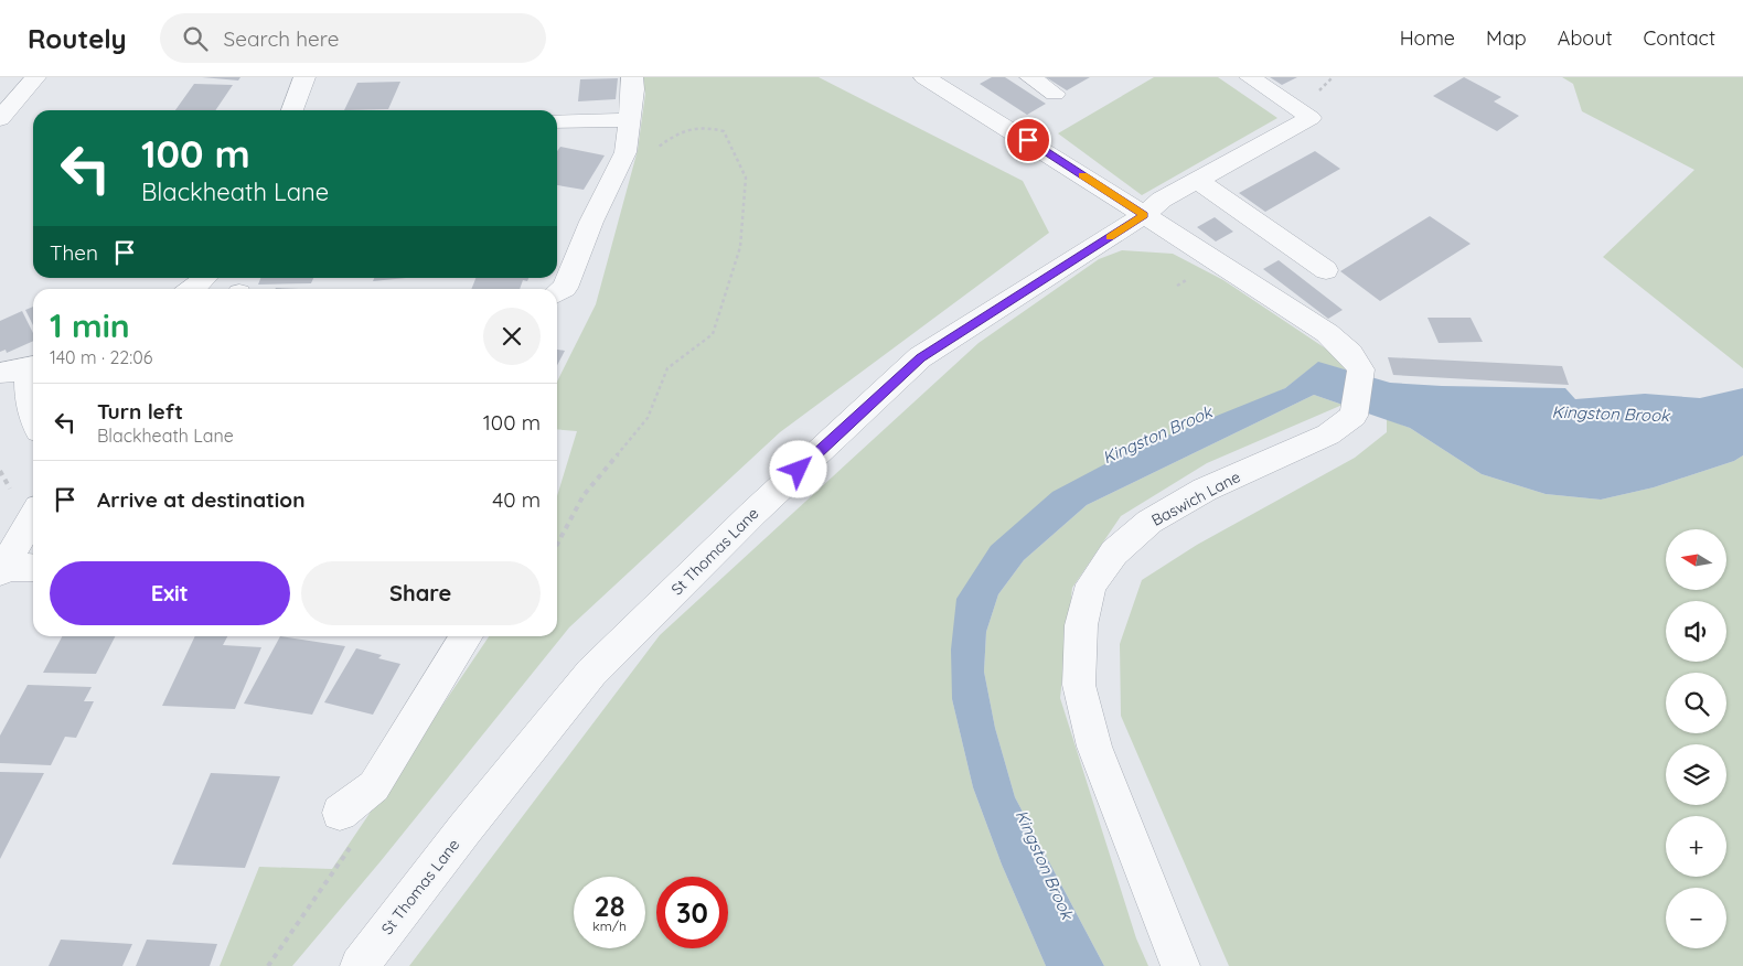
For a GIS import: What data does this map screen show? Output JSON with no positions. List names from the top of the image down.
{
  "streets": {
    "street": ["Baswich Lane", "St Thomas Lane"]
  },
  "crossings": [
    ["Baswich Lane", "St Thomas Lane"]
  ],
  "water": ["Kingston Brook"],
  "north": "left",
  "page": {
    "header": "Routely",
    "search": "Search here",
    "nav": [
      "Home",
      "Map",
      "About",
      "Contact"
    ],
    "turn": ["100 m", "Blackheath Lane"],
    "then": "Then",
    "heading": ["1 min", "140 m · 22:06"],
    "list": [
      {
        "name": "Turn left",
        "note": "Blackheath Lane",
        "value": "100 m"
      },
      {
        "name": "Arrive at destination",
        "value": "40 m"
      }
    ],
    "map_buttons": ["+", "−"],
    "buttons": ["Exit", "Share"],
    "speed": "28 km/h",
    "limit": "30"
  }
}
